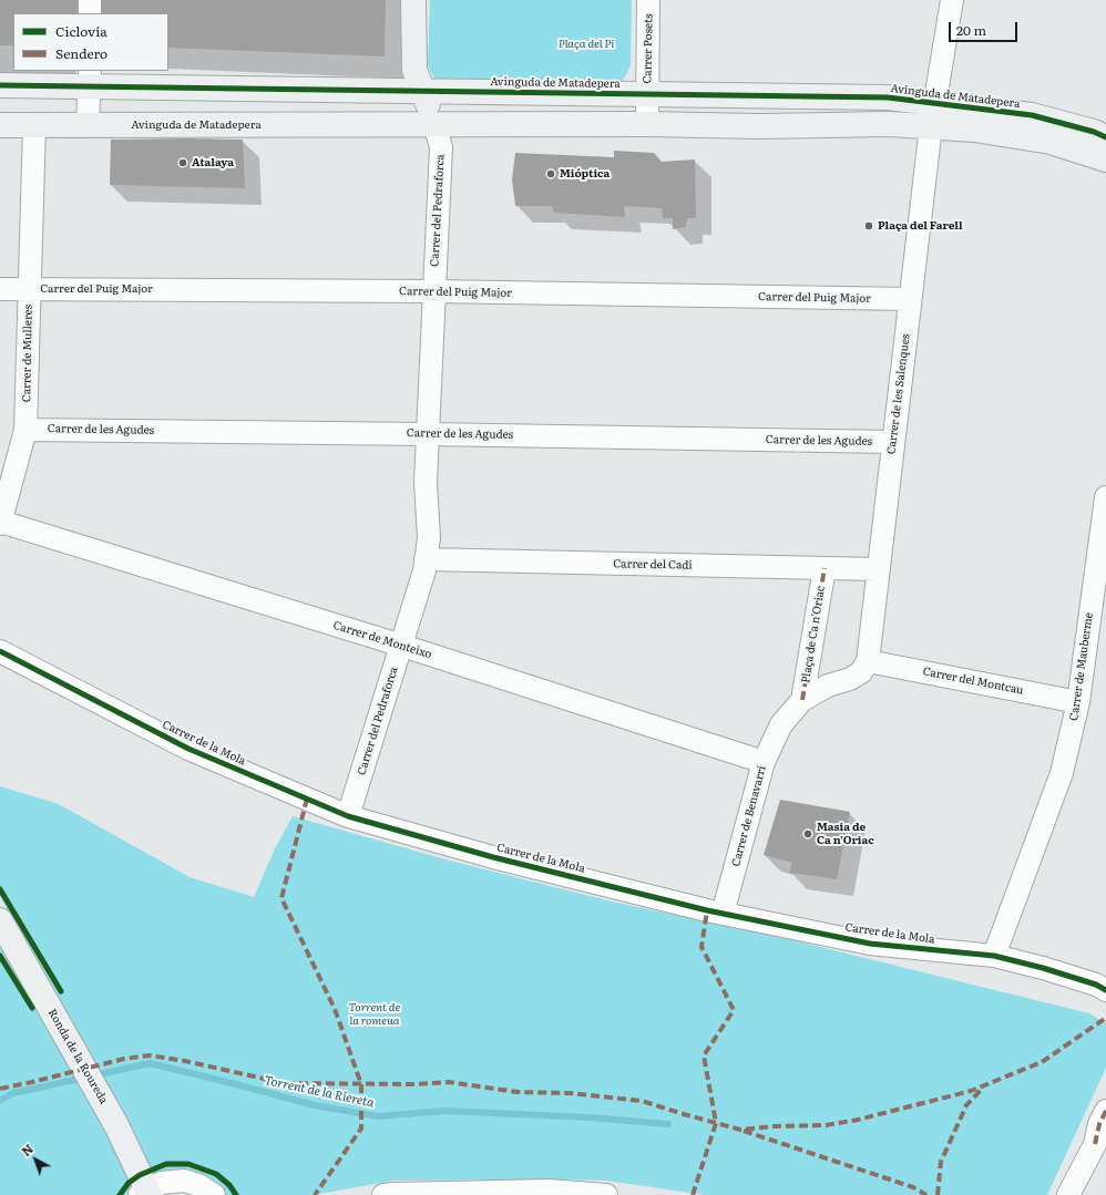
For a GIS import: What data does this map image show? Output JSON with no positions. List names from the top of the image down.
{
  "streets": {
    "street": [
      "Carrer Posets",
      "Avinguda de Matadepera",
      "Carrer del Pedraforca",
      "Carrer del Puig Major",
      "Carrer de Mulleres",
      "Carrer de les Salenques",
      "Carrer de les Agudes",
      "Carrer del Cadí",
      "Plaça de Ca n'Oriac",
      "Carrer de Monteixo",
      "Carrer de Mauberme",
      "Carrer del Montcau",
      "Carrer de la Mola",
      "Carrer de Benavarrí",
      "Ronda de la Roureda"
    ]
  },
  "crossings": [
    ["Carrer Posets", "Avinguda de Matadepera"],
    ["Avinguda de Matadepera", "Carrer del Pedraforca"],
    ["Avinguda de Matadepera", "Carrer de Mulleres"],
    ["Avinguda de Matadepera", "Carrer de les Salenques"],
    ["Carrer del Pedraforca", "Carrer del Puig Major"],
    ["Carrer del Pedraforca", "Carrer de les Agudes"],
    ["Carrer del Pedraforca", "Carrer del Cadí"],
    ["Carrer del Pedraforca", "Carrer de Monteixo"],
    ["Carrer del Pedraforca", "Carrer de la Mola"],
    ["Carrer del Puig Major", "Carrer de Mulleres"],
    ["Carrer del Puig Major", "Carrer de les Salenques"],
    ["Carrer de Mulleres", "Carrer de les Agudes"],
    ["Carrer de Mulleres", "Carrer de Monteixo"],
    ["Carrer de les Salenques", "Carrer de les Agudes"],
    ["Carrer de les Salenques", "Carrer del Cadí"],
    ["Carrer de les Salenques", "Carrer del Montcau"],
    ["Carrer de les Salenques", "Carrer de Benavarrí"],
    ["Carrer del Cadí", "Plaça de Ca n'Oriac"],
    ["Plaça de Ca n'Oriac", "Carrer de Benavarrí"],
    ["Carrer de Monteixo", "Carrer de Benavarrí"],
    ["Carrer de Mauberme", "Carrer del Montcau"],
    ["Carrer de Mauberme", "Carrer de la Mola"],
    ["Carrer del Montcau", "Carrer de Benavarrí"],
    ["Carrer de la Mola", "Carrer de Benavarrí"]
  ],
  "water": ["Torrent de la Riereta"],
  "parks": ["Plaça del Pi", "Torrent de la romeua"],
  "places": [
    "Atalaya",
    "Mióptica",
    "Plaça del Farell",
    "Masia de Ca n'Oriac"
  ],
  "legend": ["Ciclovía", "Sendero"],
  "scale_bar": "20 m",
  "north": "top left"
}
